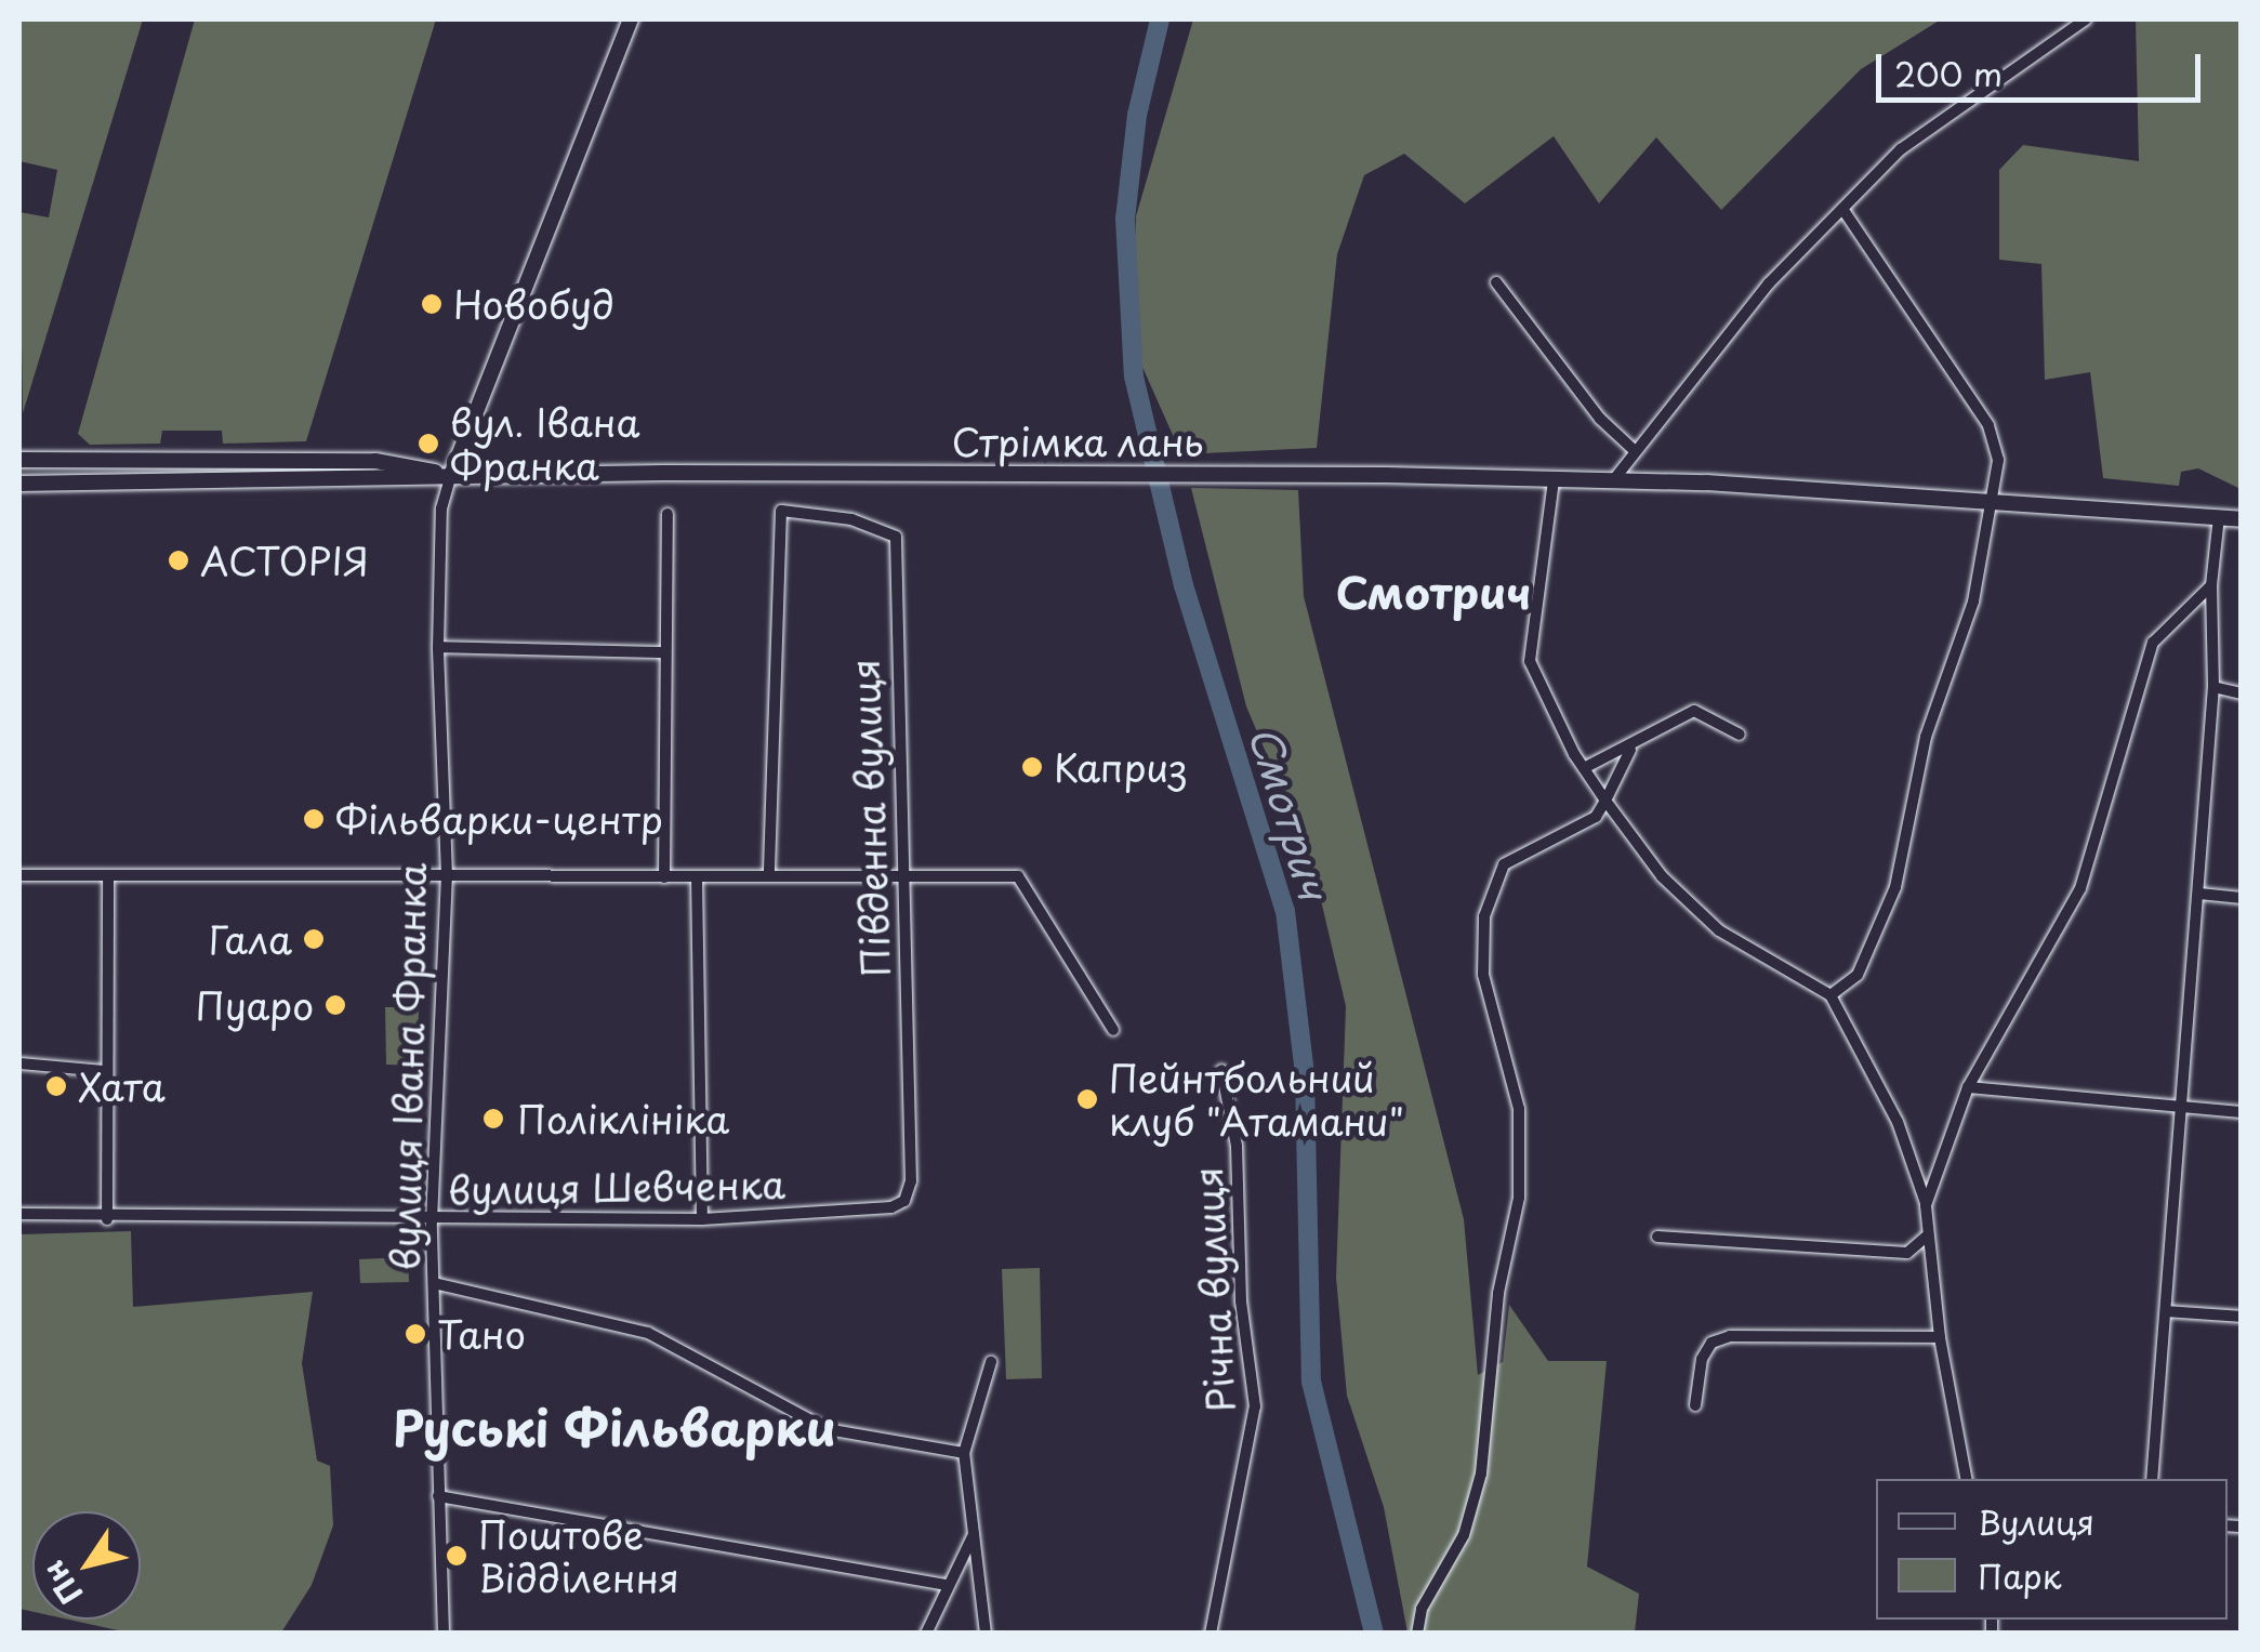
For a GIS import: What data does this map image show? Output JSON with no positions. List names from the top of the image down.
{
  "streets": {
    "main road": ["Стрімка лань", "вулиця Івана Франка"],
    "street": ["Південна вулиця", "вулиця Шевченка", "Річна вулиця"]
  },
  "crossings": [
    ["Стрімка лань", "вулиця Івана Франка"],
    ["Південна вулиця", "вулиця Шевченка"],
    ["вулиця Івана Франка", "вулиця Шевченка"]
  ],
  "districts": ["Смотрич", "Руські Фільварки"],
  "water": ["Смотрич"],
  "places": [
    "Новобуд",
    "вул. Івана Франка",
    "АСТОРІЯ",
    "Каприз",
    "Фільварки-центр",
    "Гала",
    "Пуаро",
    "Хата",
    "Пейнтбольний клуб \"Атамани\"",
    "Поліклініка",
    "Тано",
    "Поштове Відділення"
  ],
  "legend": ["Вулиця", "Парк"],
  "scale_bar": "200 m",
  "north": "bottom left"
}
